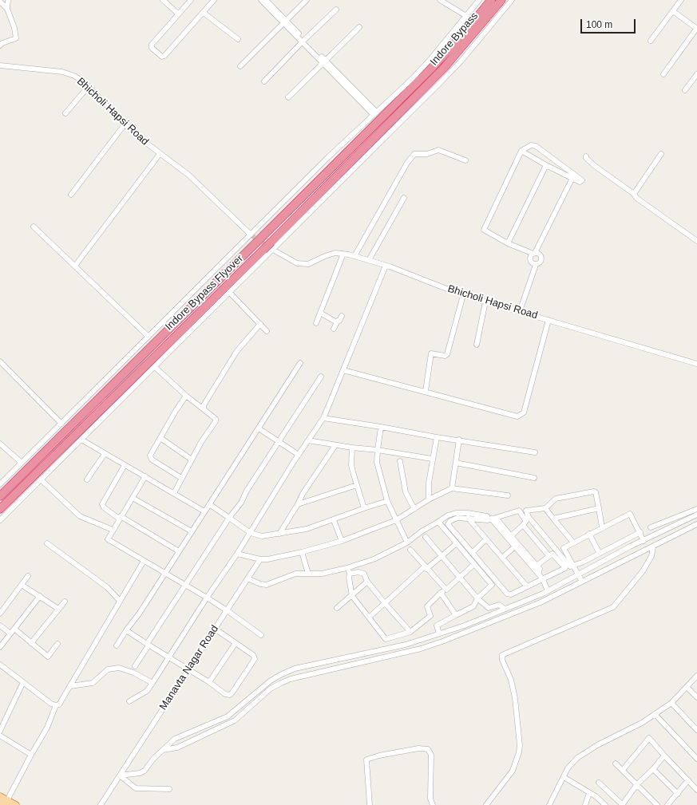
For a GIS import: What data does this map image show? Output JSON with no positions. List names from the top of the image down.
{
  "streets": {
    "highway": ["Indore Bypass", "Indore Bypass Flyover"],
    "street": ["Bhicholi Hapsi Road", "Manavta Nagar Road"]
  },
  "crossings": [
    ["Indore Bypass", "Indore Bypass Flyover"]
  ],
  "scale_bar": "100 m"
}
